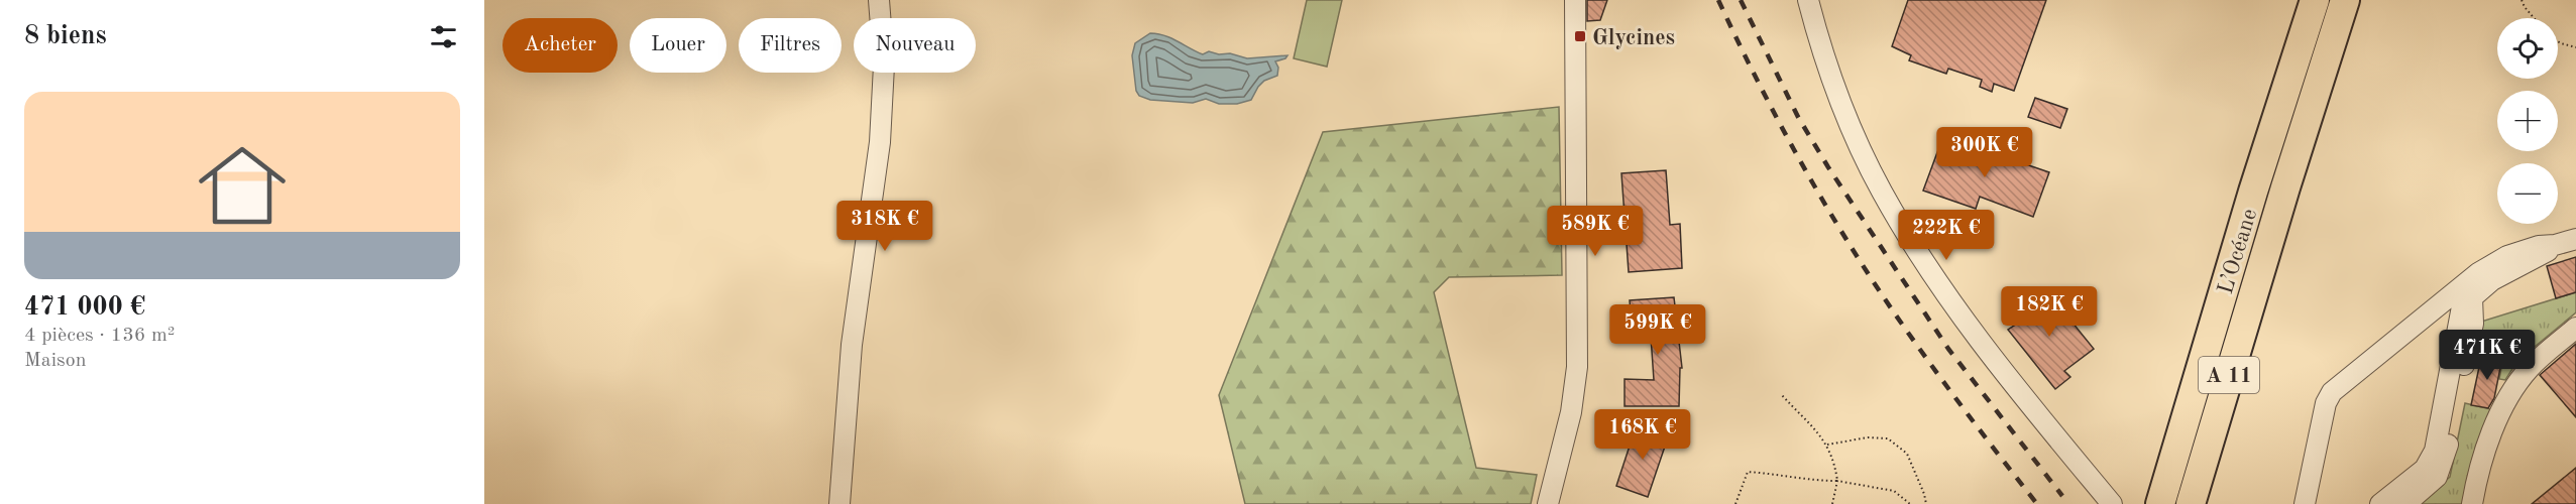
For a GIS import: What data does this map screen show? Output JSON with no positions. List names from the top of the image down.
{
  "streets": {
    "highway": ["L’Océane", "A 11"]
  },
  "places": {
    "transit": ["Glycines"]
  },
  "page": {
    "heading": "8 biens",
    "map_buttons": ["+", "−"],
    "chip": [
      "Acheter",
      "Louer",
      "Filtres",
      "Nouveau"
    ],
    "list": [
      {
        "name": "471 000 €",
        "note": "4 pièces · 136 m² · Maison"
      }
    ],
    "price": [
      "300K €",
      "318K €",
      "589K €",
      "222K €",
      "182K €",
      "599K €",
      "471K €",
      "168K €"
    ]
  }
}
